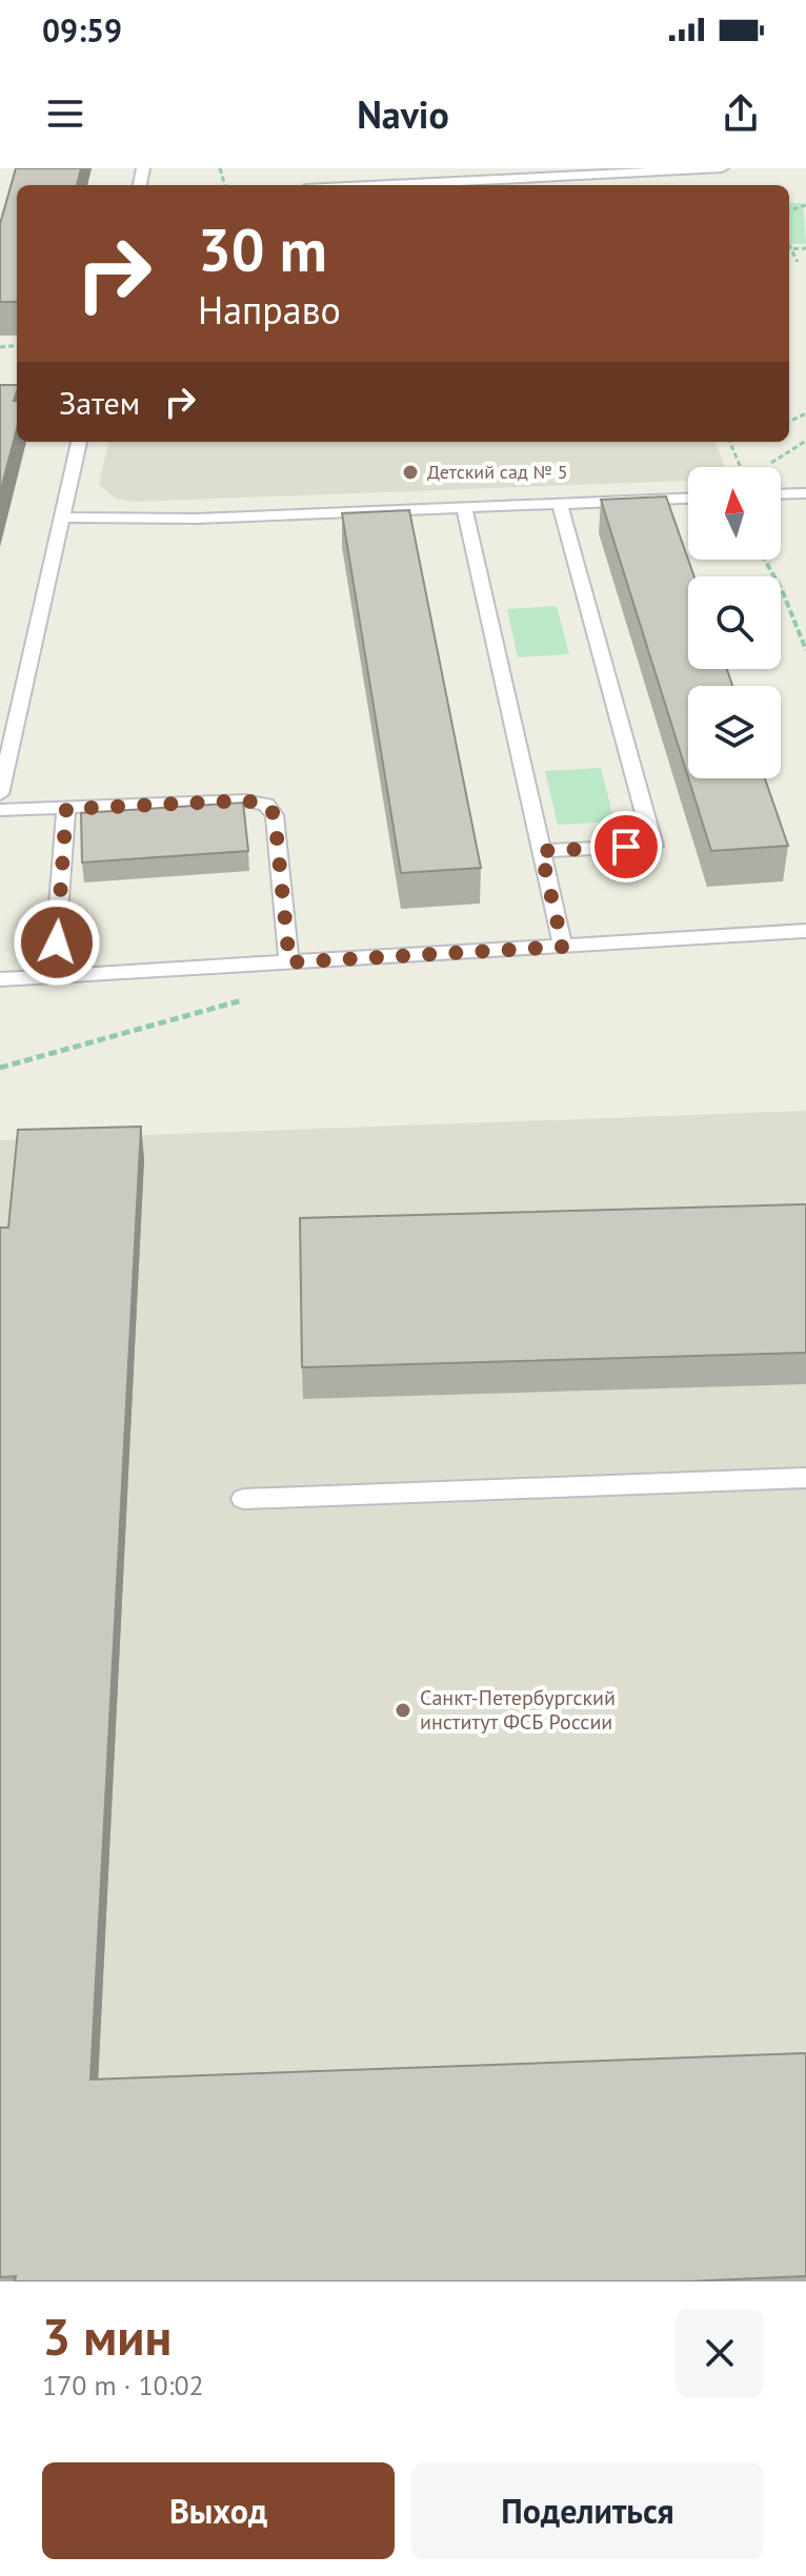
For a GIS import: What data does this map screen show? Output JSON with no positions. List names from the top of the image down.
{
  "places": ["Детский сад № 5", "Санкт-Петербургский институт ФСБ России"],
  "north": "top",
  "page": {
    "status": "09:59",
    "header": "Navio",
    "turn": ["30 m", "Направо"],
    "then": "Затем",
    "heading": ["3 мин", "170 m · 10:02"],
    "buttons": ["Выход", "Поделиться"]
  }
}
